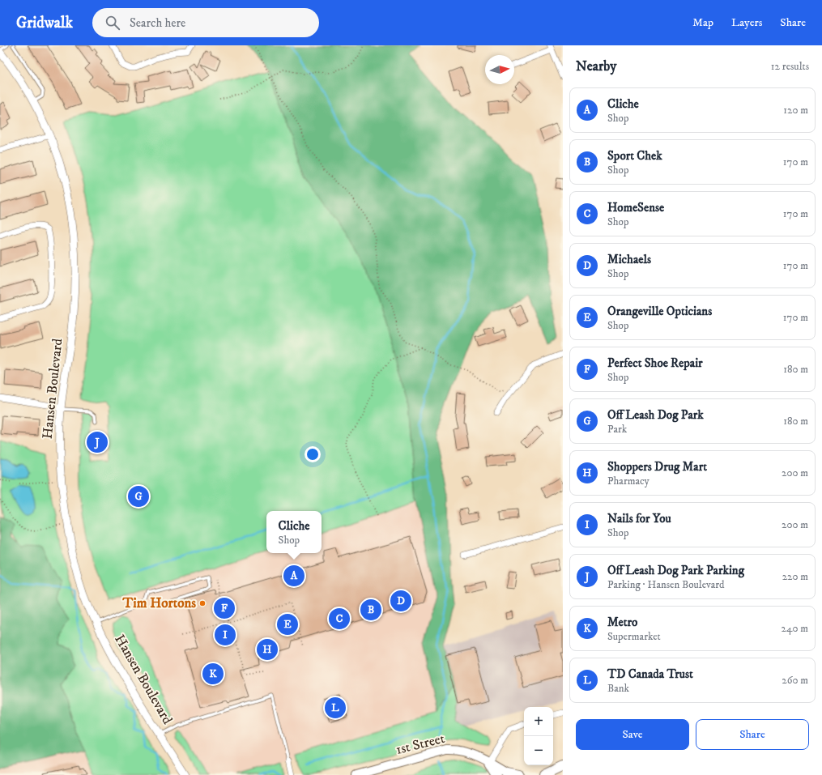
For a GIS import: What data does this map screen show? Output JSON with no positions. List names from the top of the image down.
{
  "streets": {
    "main road": ["1st Street"],
    "street": ["Hansen Boulevard"]
  },
  "places": ["Tim Hortons"],
  "north": "right",
  "page": {
    "header": "Gridwalk",
    "search": "Search here",
    "nav": ["Map", "Layers", "Share"],
    "heading": ["Nearby", "12 results"],
    "list": [
      {
        "mark": "A",
        "name": "Cliche",
        "note": "Shop",
        "value": "120 m"
      },
      {
        "mark": "B",
        "name": "Sport Chek",
        "note": "Shop",
        "value": "170 m"
      },
      {
        "mark": "C",
        "name": "HomeSense",
        "note": "Shop",
        "value": "170 m"
      },
      {
        "mark": "D",
        "name": "Michaels",
        "note": "Shop",
        "value": "170 m"
      },
      {
        "mark": "E",
        "name": "Orangeville Opticians",
        "note": "Shop",
        "value": "170 m"
      },
      {
        "mark": "F",
        "name": "Perfect Shoe Repair",
        "note": "Shop",
        "value": "180 m"
      },
      {
        "mark": "G",
        "name": "Off Leash Dog Park",
        "note": "Park",
        "value": "180 m"
      },
      {
        "mark": "H",
        "name": "Shoppers Drug Mart",
        "note": "Pharmacy",
        "value": "200 m"
      },
      {
        "mark": "I",
        "name": "Nails for You",
        "note": "Shop",
        "value": "200 m"
      },
      {
        "mark": "J",
        "name": "Off Leash Dog Park Parking",
        "note": "Parking · Hansen Boulevard",
        "value": "220 m"
      },
      {
        "mark": "K",
        "name": "Metro",
        "note": "Supermarket",
        "value": "240 m"
      },
      {
        "mark": "L",
        "name": "TD Canada Trust",
        "note": "Bank",
        "value": "260 m"
      }
    ],
    "pins": [
      "J",
      "G",
      "A",
      "D",
      "F",
      "B",
      "C",
      "E",
      "I",
      "H",
      "K",
      "L"
    ],
    "popup": ["Cliche", "Shop"],
    "map_buttons": ["+", "−"],
    "buttons": ["Save", "Share"]
  }
}
